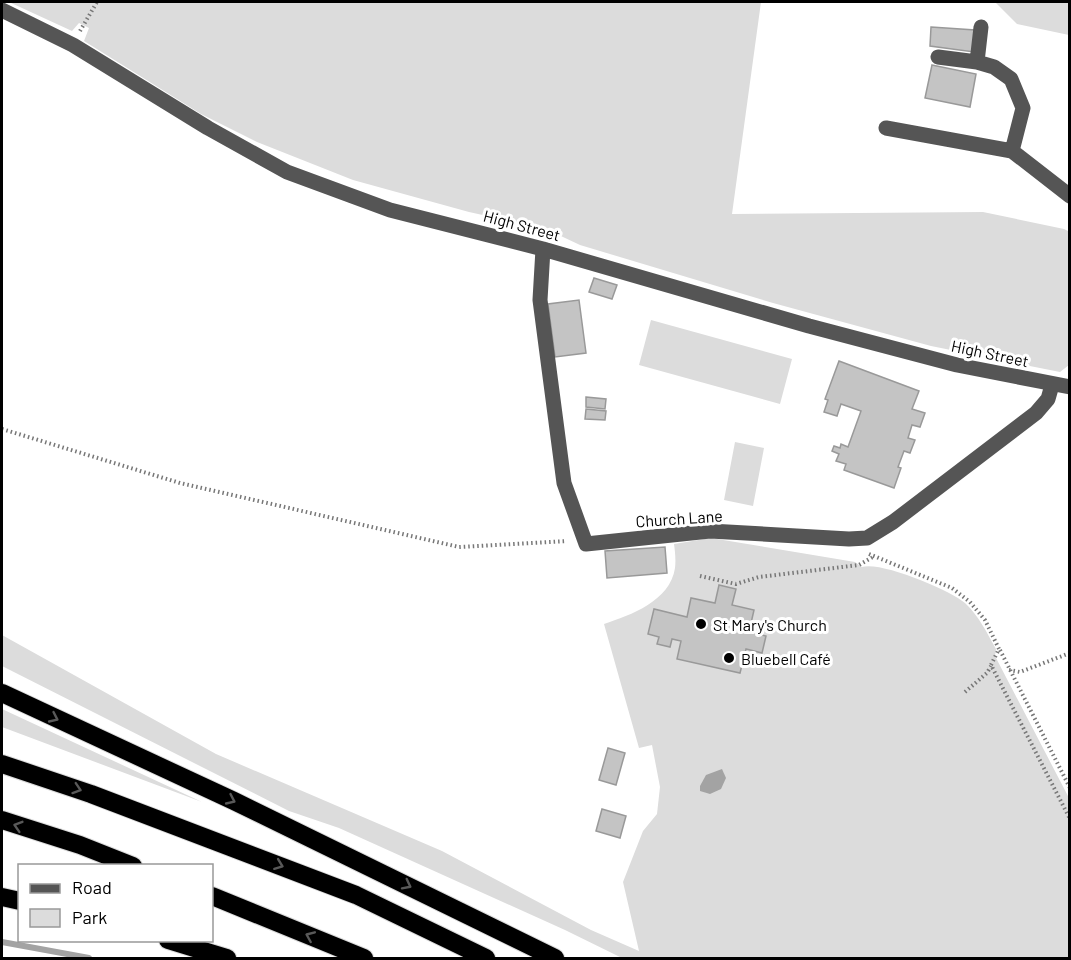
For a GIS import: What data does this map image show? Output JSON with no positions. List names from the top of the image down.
{
  "streets": {
    "street": ["High Street", "Church Lane"]
  },
  "crossings": [
    ["High Street", "Church Lane"]
  ],
  "places": ["St Mary's Church", "Bluebell Café"],
  "legend": ["Road", "Park"]
}
